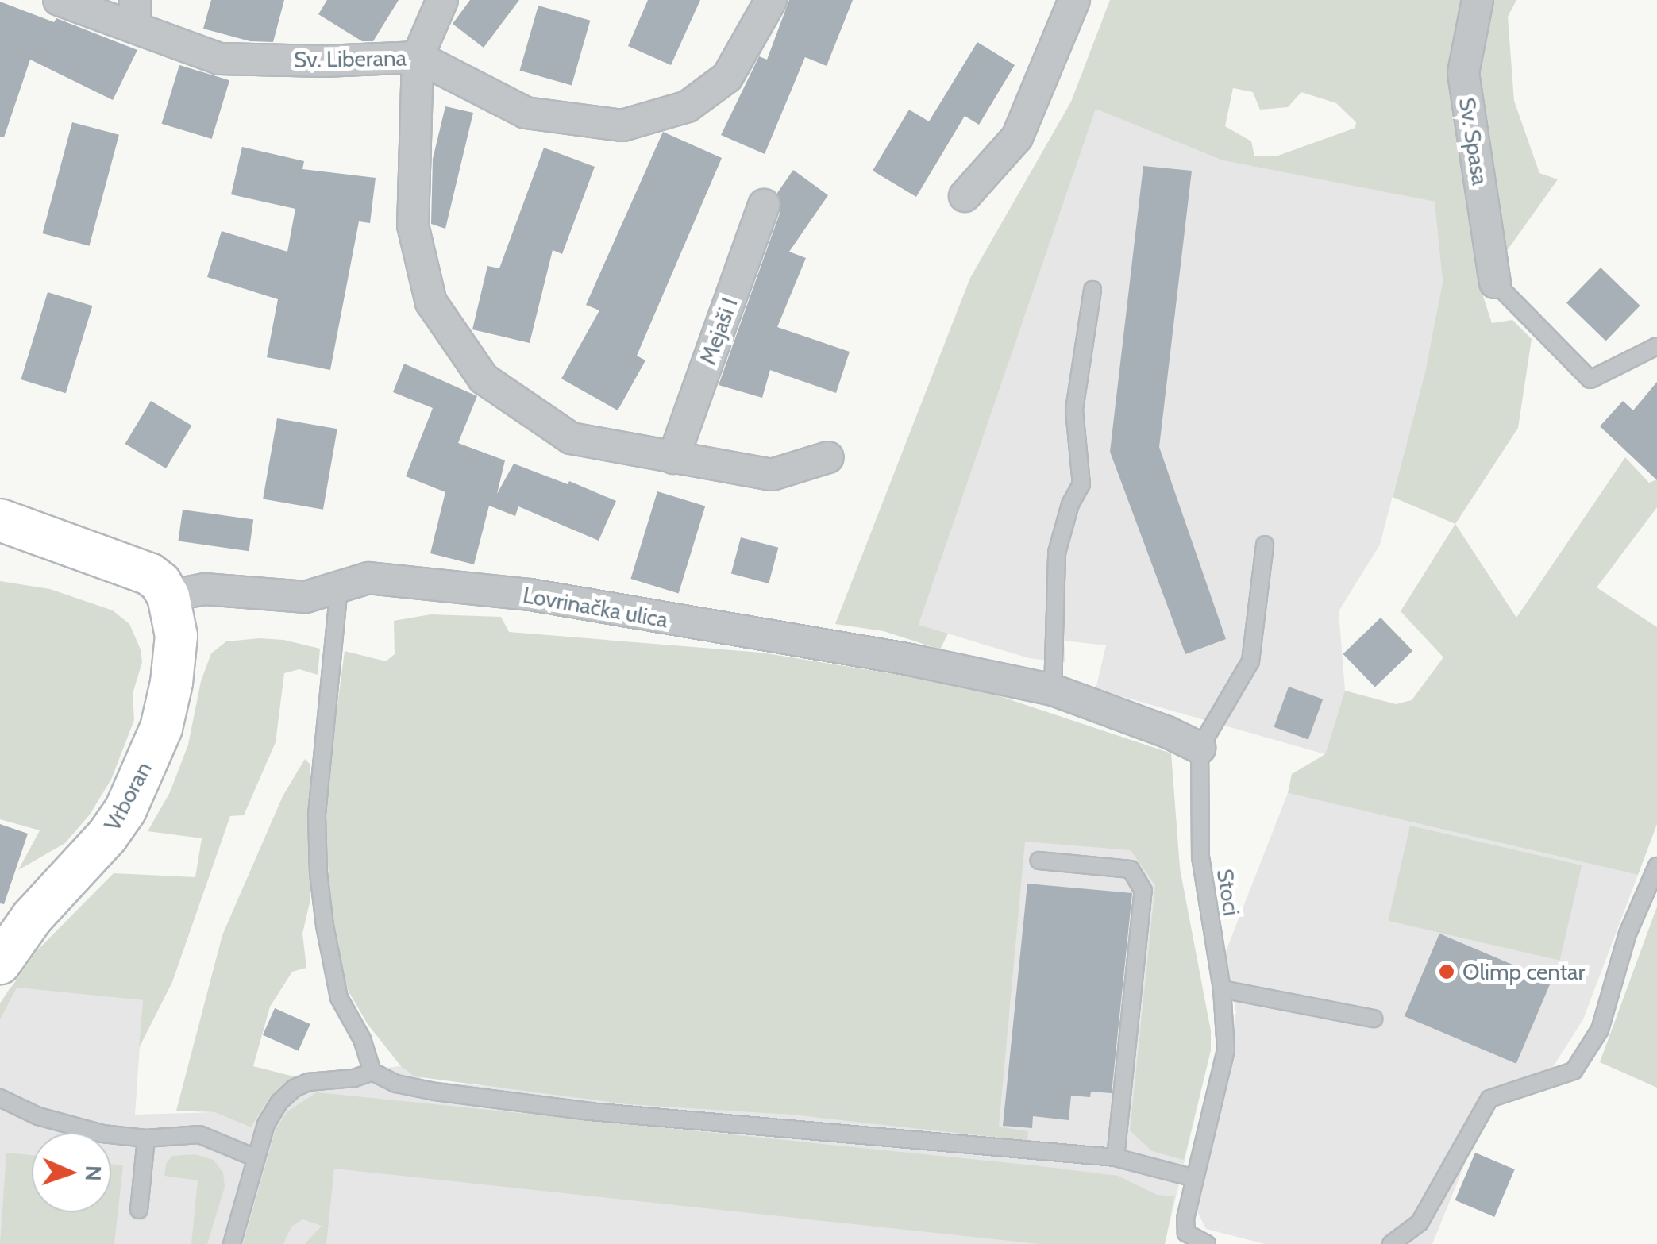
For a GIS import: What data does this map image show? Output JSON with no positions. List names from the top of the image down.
{
  "streets": {
    "street": [
      "Sv. Liberana",
      "Sv. Spasa",
      "Mejaši I",
      "Lovrinačka ulica",
      "Vrboran"
    ],
    "lane": ["Stoci"]
  },
  "crossings": [
    ["Lovrinačka ulica", "Vrboran"],
    ["Lovrinačka ulica", "Stoci"]
  ],
  "places": ["Olimp centar"],
  "north": "right"
}
